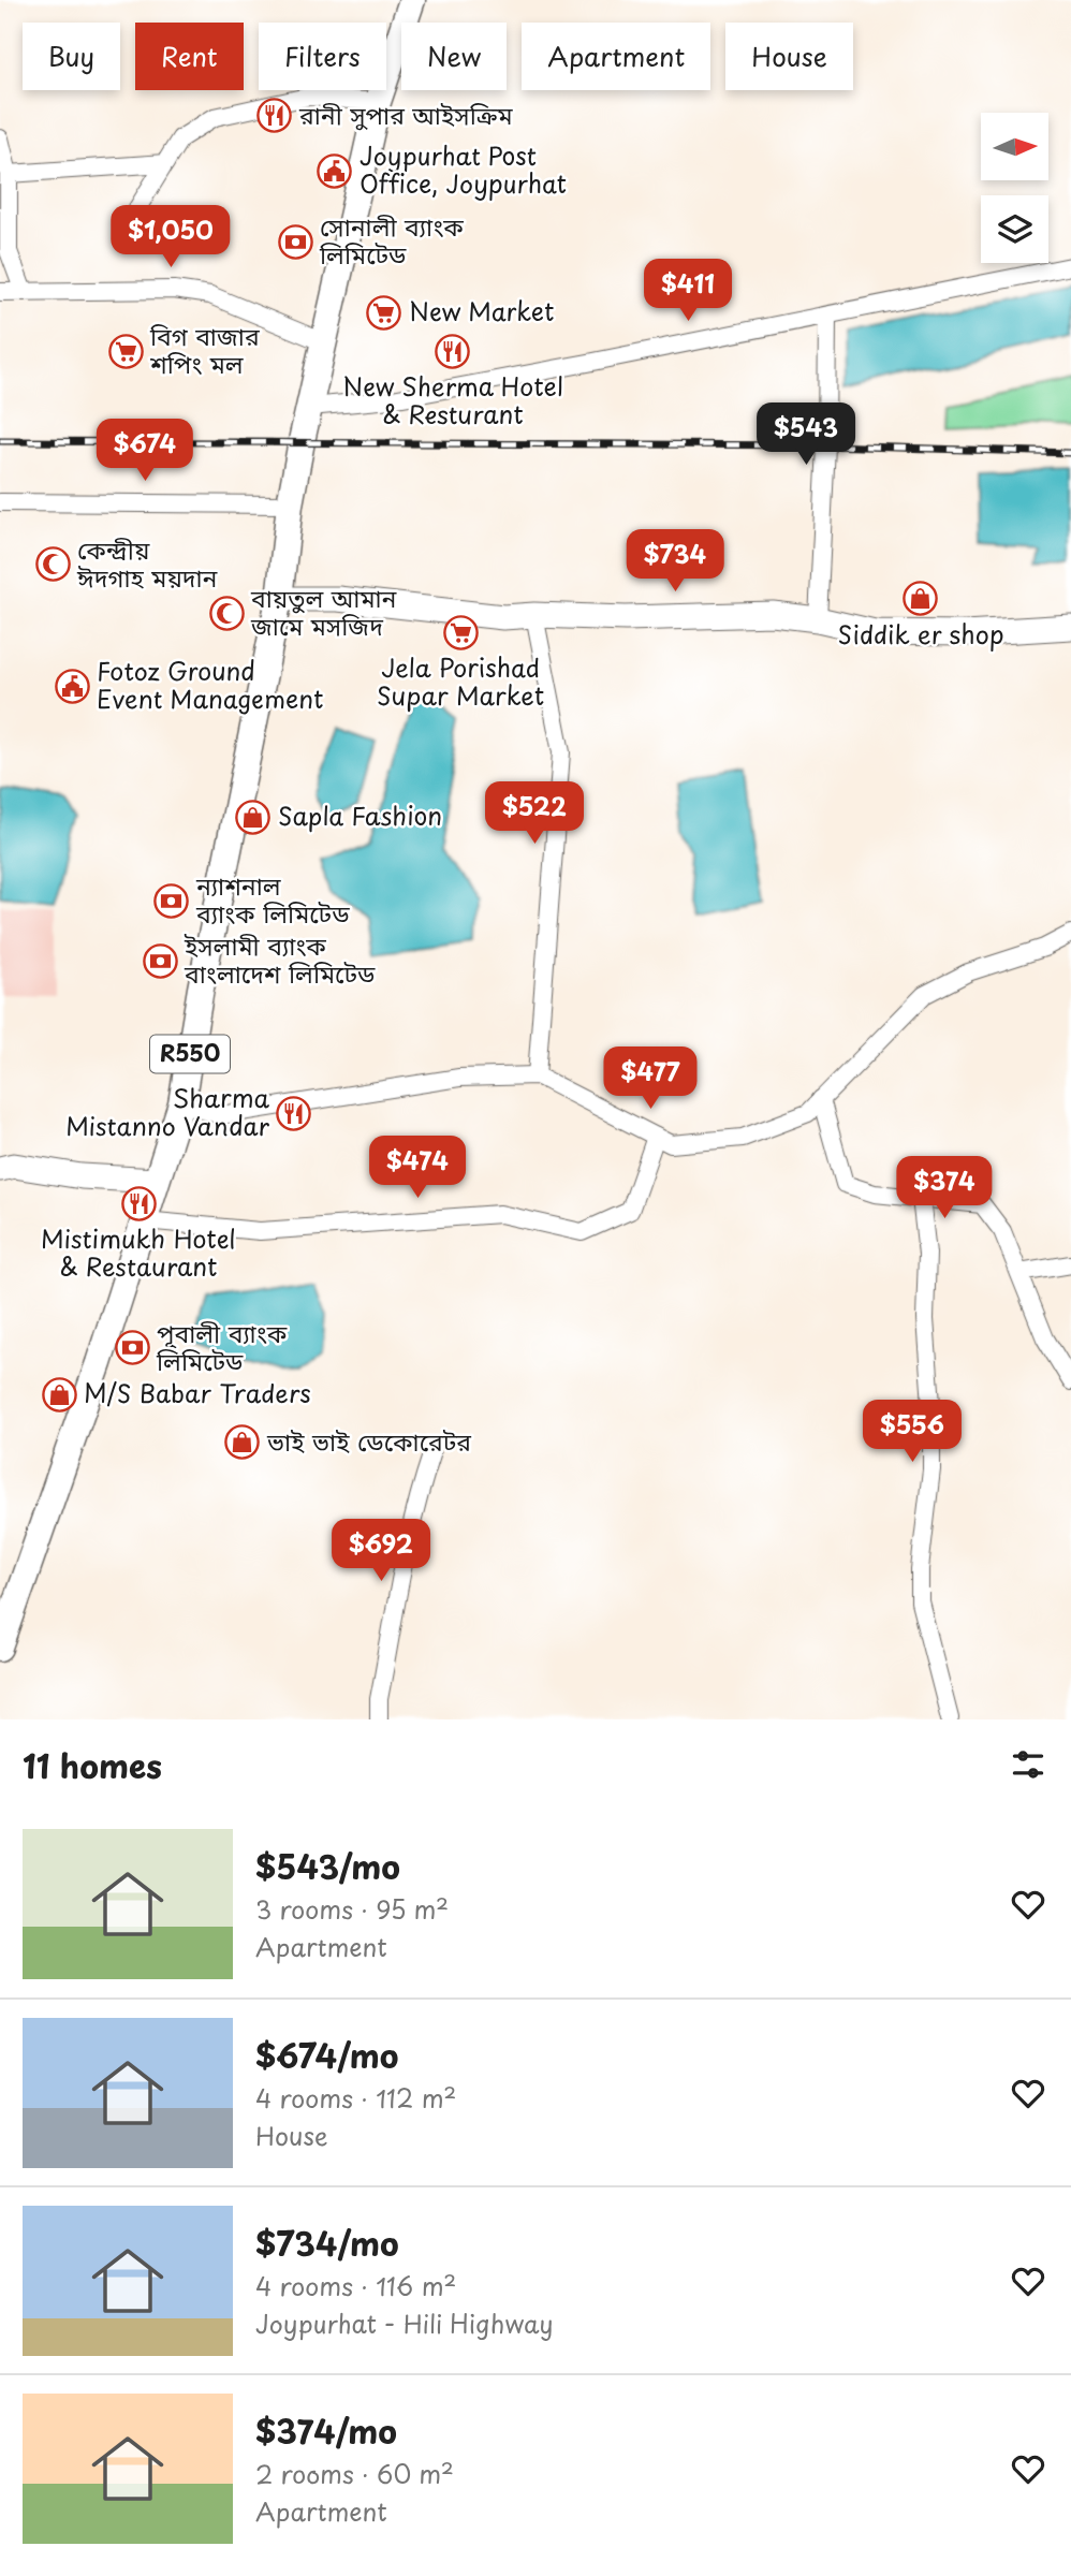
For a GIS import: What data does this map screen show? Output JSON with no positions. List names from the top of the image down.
{
  "streets": {
    "main road": ["R550"]
  },
  "places": {
    "restaurant": [
      "রানী সুপার আইসক্রিম",
      "New Sherma Hotel & Resturant",
      "Sharma Mistanno Vandar",
      "Mistimukh Hotel & Restaurant"
    ],
    "public building": ["Joypurhat Post Office, Joypurhat", "Fotoz Ground Event Management"],
    "bank": [
      "সোনালী ব্যাংক লিমিটেড",
      "ন্যাশনাল ব্যাংক লিমিটেড",
      "ইসলামী ব্যাংক বাংলাদেশ লিমিটেড",
      "পূবালী ব্যাংক লিমিটেড"
    ],
    "supermarket": ["New Market", "বিগ বাজার শপিং মল", "Jela Porishad Supar Market"],
    "mosque": ["কেন্দ্রীয় ঈদগাহ ময়দান", "বায়তুল আমান জামে মসজিদ"],
    "shop": [
      "Siddik er shop",
      "Sapla Fashion",
      "M/S Babar Traders",
      "ভাই ভাই ডেকোরেটর"
    ]
  },
  "north": "right",
  "page": {
    "chip": [
      "Buy",
      "Rent",
      "Filters",
      "New",
      "Apartment",
      "House"
    ],
    "price": [
      "$1,050",
      "$411",
      "$543",
      "$674",
      "$734",
      "$522",
      "$477",
      "$474",
      "$374",
      "$556",
      "$692"
    ],
    "heading": "11 homes",
    "list": [
      {
        "name": "$543/mo",
        "note": "3 rooms · 95 m² · Apartment"
      },
      {
        "name": "$674/mo",
        "note": "4 rooms · 112 m² · House"
      },
      {
        "name": "$734/mo",
        "note": "4 rooms · 116 m² · Joypurhat - Hili Highway"
      },
      {
        "name": "$374/mo",
        "note": "2 rooms · 60 m² · Apartment"
      }
    ]
  }
}
